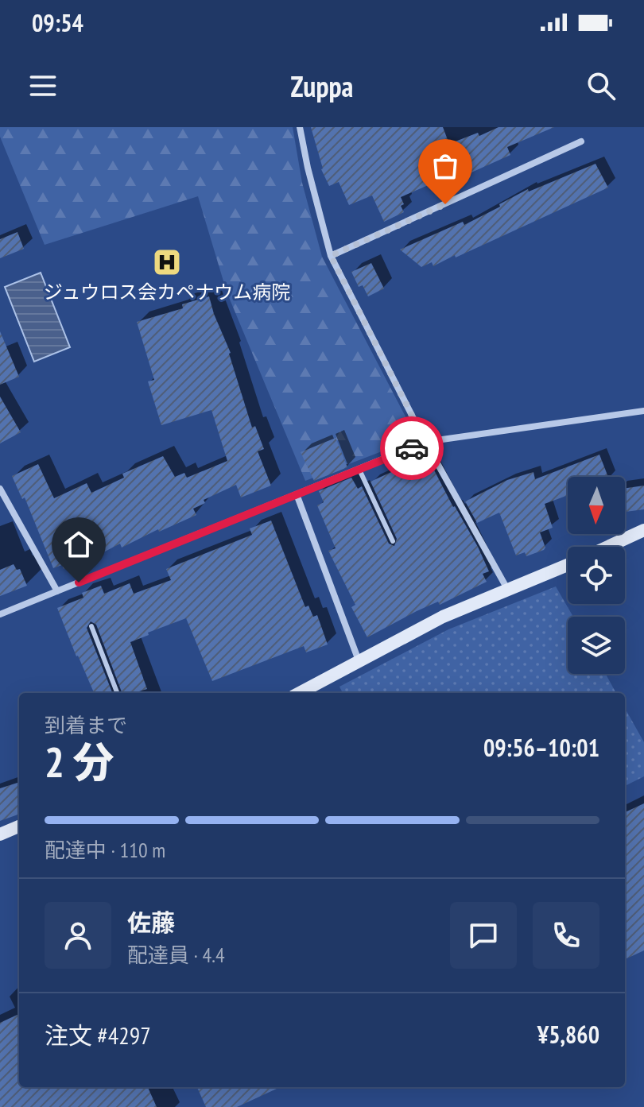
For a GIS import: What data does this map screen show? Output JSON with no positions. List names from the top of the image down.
{
  "places": {
    "hospital": ["ジュウロス会カペナウム病院"]
  },
  "north": "bottom",
  "page": {
    "status": "09:54",
    "header": "Zuppa",
    "heading": ["2 分", "到着まで", "09:56–10:01"],
    "panel": [
      "佐藤",
      "配達員 · 4.4",
      "注文 #4297",
      "¥5,860"
    ],
    "bar": "配達中 · 110 m"
  }
}
